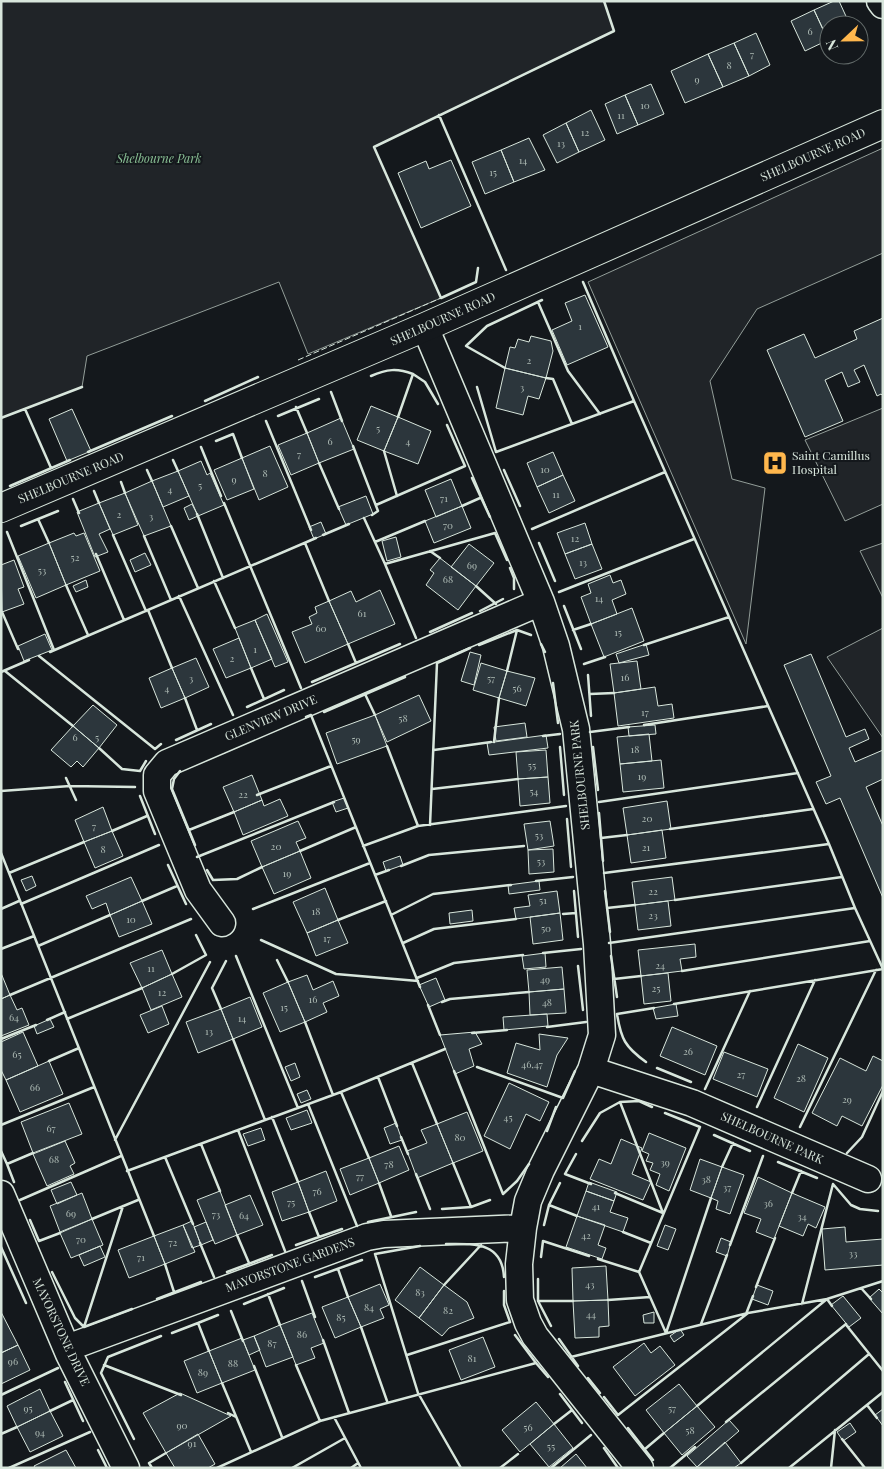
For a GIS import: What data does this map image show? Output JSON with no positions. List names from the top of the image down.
{
  "streets": {
    "main road": ["SHELBOURNE ROAD"],
    "street": [
      "GLENVIEW DRIVE",
      "SHELBOURNE PARK",
      "MAYORSTONE GARDENS",
      "MAYORSTONE DRIVE"
    ]
  },
  "crossings": [
    ["SHELBOURNE ROAD", "SHELBOURNE PARK"],
    ["GLENVIEW DRIVE", "SHELBOURNE PARK"],
    ["SHELBOURNE PARK", "MAYORSTONE GARDENS"],
    ["MAYORSTONE GARDENS", "MAYORSTONE DRIVE"]
  ],
  "parks": ["Shelbourne Park"],
  "places": {
    "hospital": ["Saint Camillus Hospital"]
  },
  "house_numbers": [
    "6",
    "7",
    "8",
    "9",
    "10",
    "11",
    "12",
    "13",
    "14",
    "15",
    "1",
    "2",
    "3",
    "5",
    "6",
    "4",
    "7",
    "10",
    "8",
    "9",
    "5",
    "4",
    "11",
    "71",
    "2",
    "3",
    "70",
    "12",
    "52",
    "13",
    "69",
    "53",
    "68",
    "14",
    "61",
    "60",
    "15",
    "1",
    "2",
    "16",
    "3",
    "57",
    "4",
    "56",
    "17",
    "58",
    "6",
    "5",
    "59",
    "18",
    "55",
    "19",
    "54",
    "22",
    "20",
    "7",
    "53",
    "20",
    "21",
    "8",
    "53",
    "19",
    "22",
    "51",
    "18",
    "23",
    "10",
    "50",
    "17",
    "24",
    "11",
    "49",
    "25",
    "12",
    "16",
    "48",
    "15",
    "64",
    "14",
    "13",
    "26",
    "65",
    "46,47",
    "27",
    "28",
    "66",
    "29",
    "45",
    "67",
    "80",
    "68",
    "39",
    "78",
    "77",
    "38",
    "37",
    "76",
    "75",
    "36",
    "41",
    "69",
    "73",
    "64",
    "34",
    "42",
    "70",
    "72",
    "33",
    "71",
    "43",
    "83",
    "84",
    "82",
    "44",
    "85",
    "86",
    "87",
    "81",
    "96",
    "88",
    "89",
    "95",
    "57",
    "90",
    "56",
    "58",
    "94",
    "91",
    "55"
  ],
  "north": "left"
}
